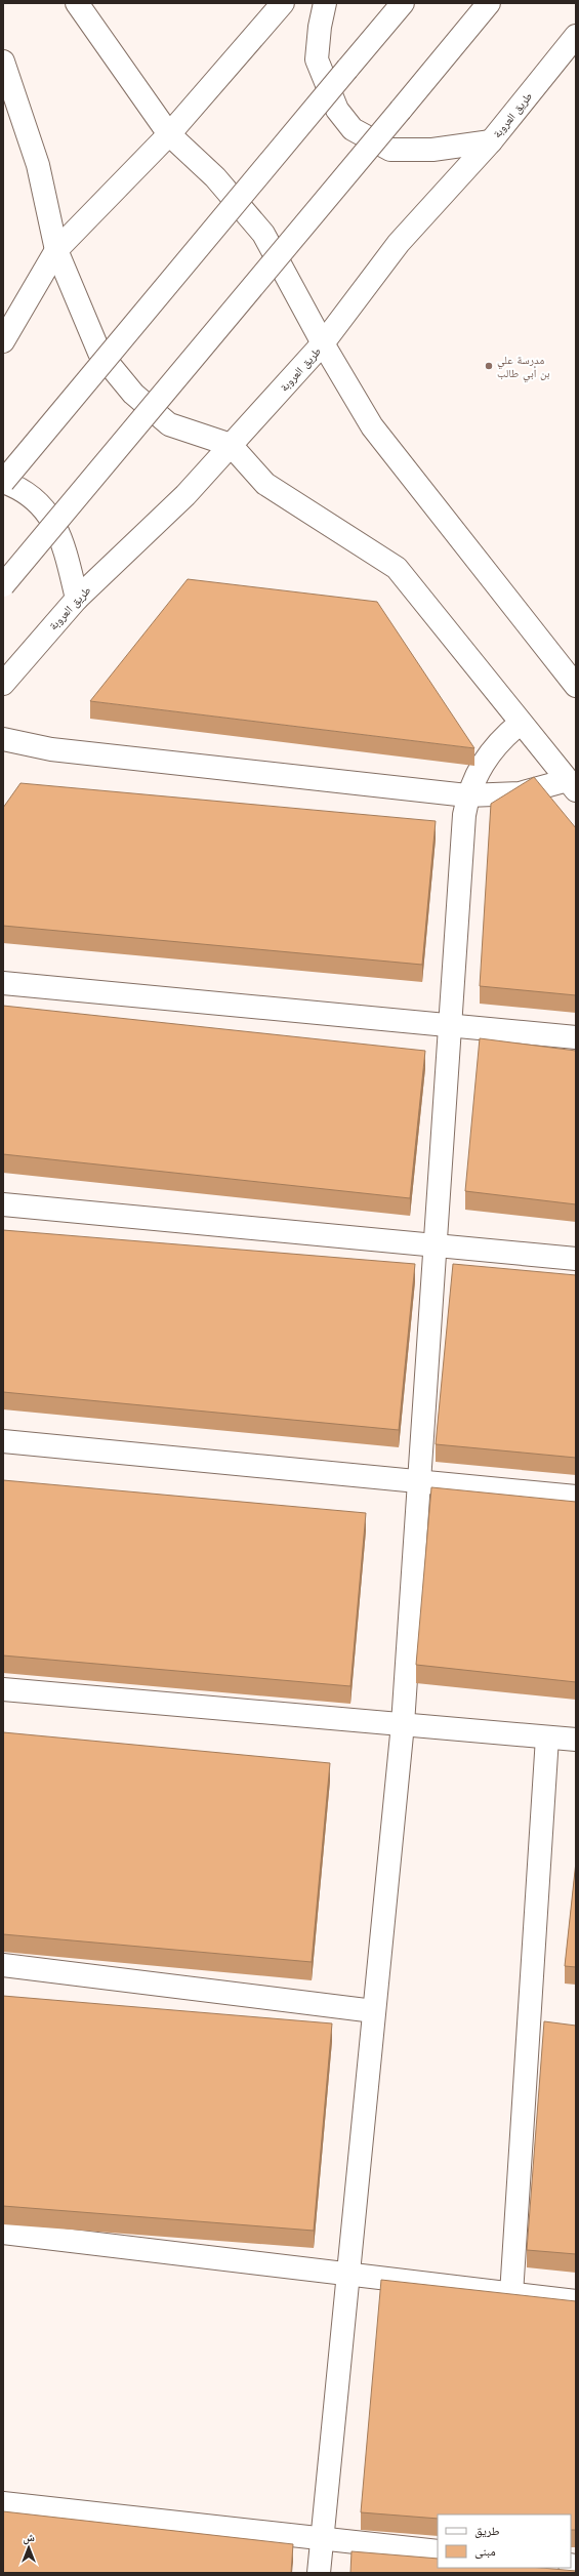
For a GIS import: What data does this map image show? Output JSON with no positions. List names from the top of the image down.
{
  "streets": {
    "main road": ["طريق العروبة"]
  },
  "places": ["مدرسة علي بن أبي طالب"],
  "legend": ["طريق", "مبنى"],
  "north": "top"
}
